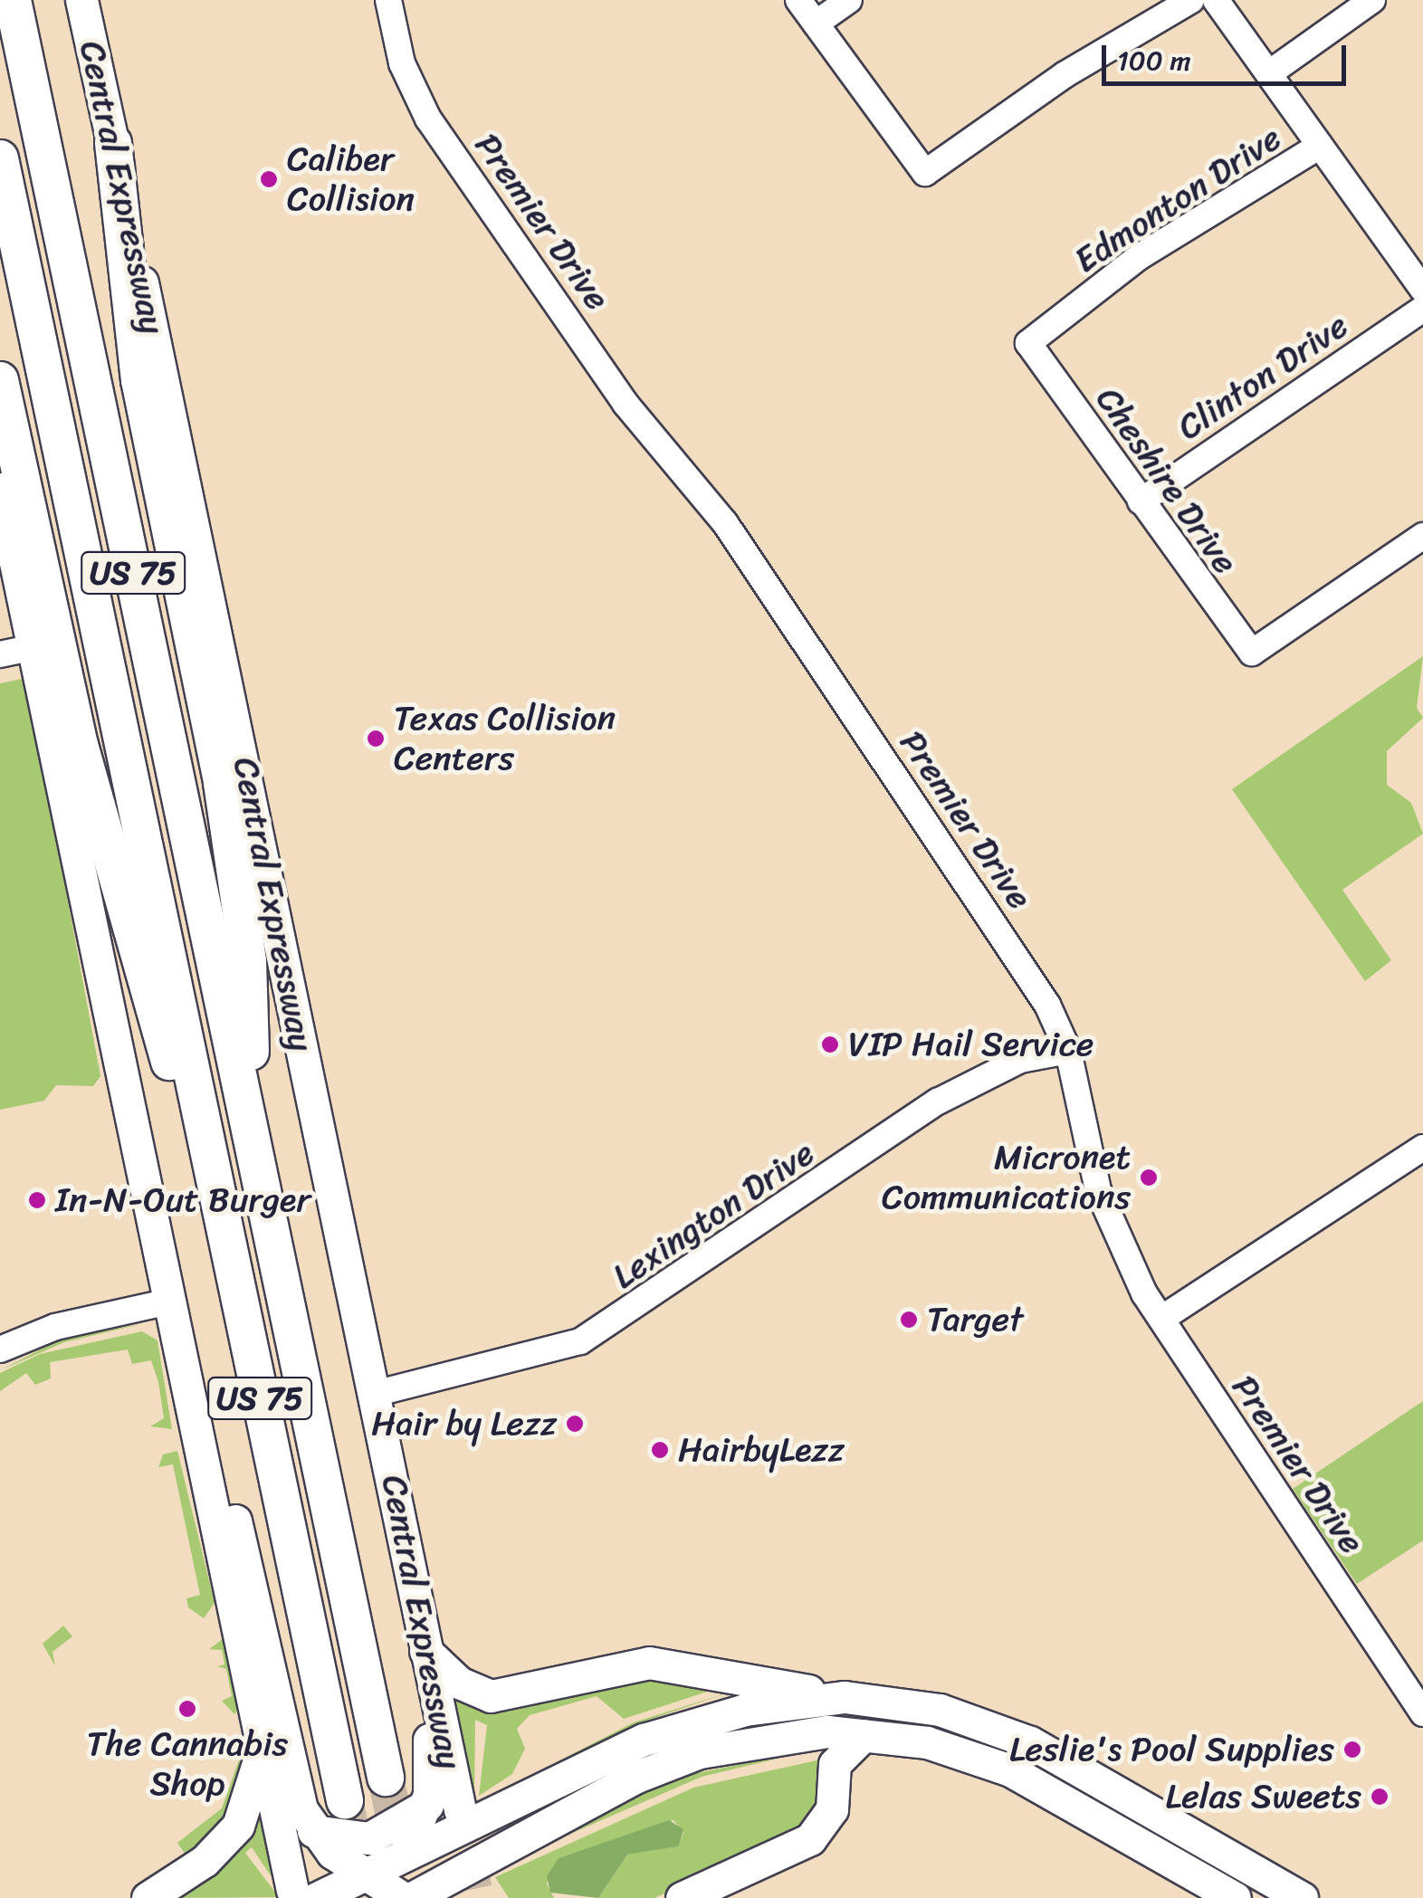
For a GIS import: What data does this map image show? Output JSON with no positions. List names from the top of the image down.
{
  "streets": {
    "highway": ["Central Expressway", "US 75"],
    "street": [
      "Edmonton Drive",
      "Premier Drive",
      "Clinton Drive",
      "Cheshire Drive",
      "Lexington Drive"
    ]
  },
  "crossings": [
    ["Central Expressway", "Lexington Drive"],
    ["Edmonton Drive", "Cheshire Drive"],
    ["Premier Drive", "Lexington Drive"],
    ["Clinton Drive", "Cheshire Drive"]
  ],
  "places": [
    "Caliber Collision",
    "Texas Collision Centers",
    "VIP Hail Service",
    "Micronet Communications",
    "In-N-Out Burger",
    "Target",
    "Hair by Lezz",
    "HairbyLezz",
    "The Cannabis Shop",
    "Leslie's Pool Supplies",
    "Lelas Sweets"
  ],
  "scale_bar": "100 m"
}
